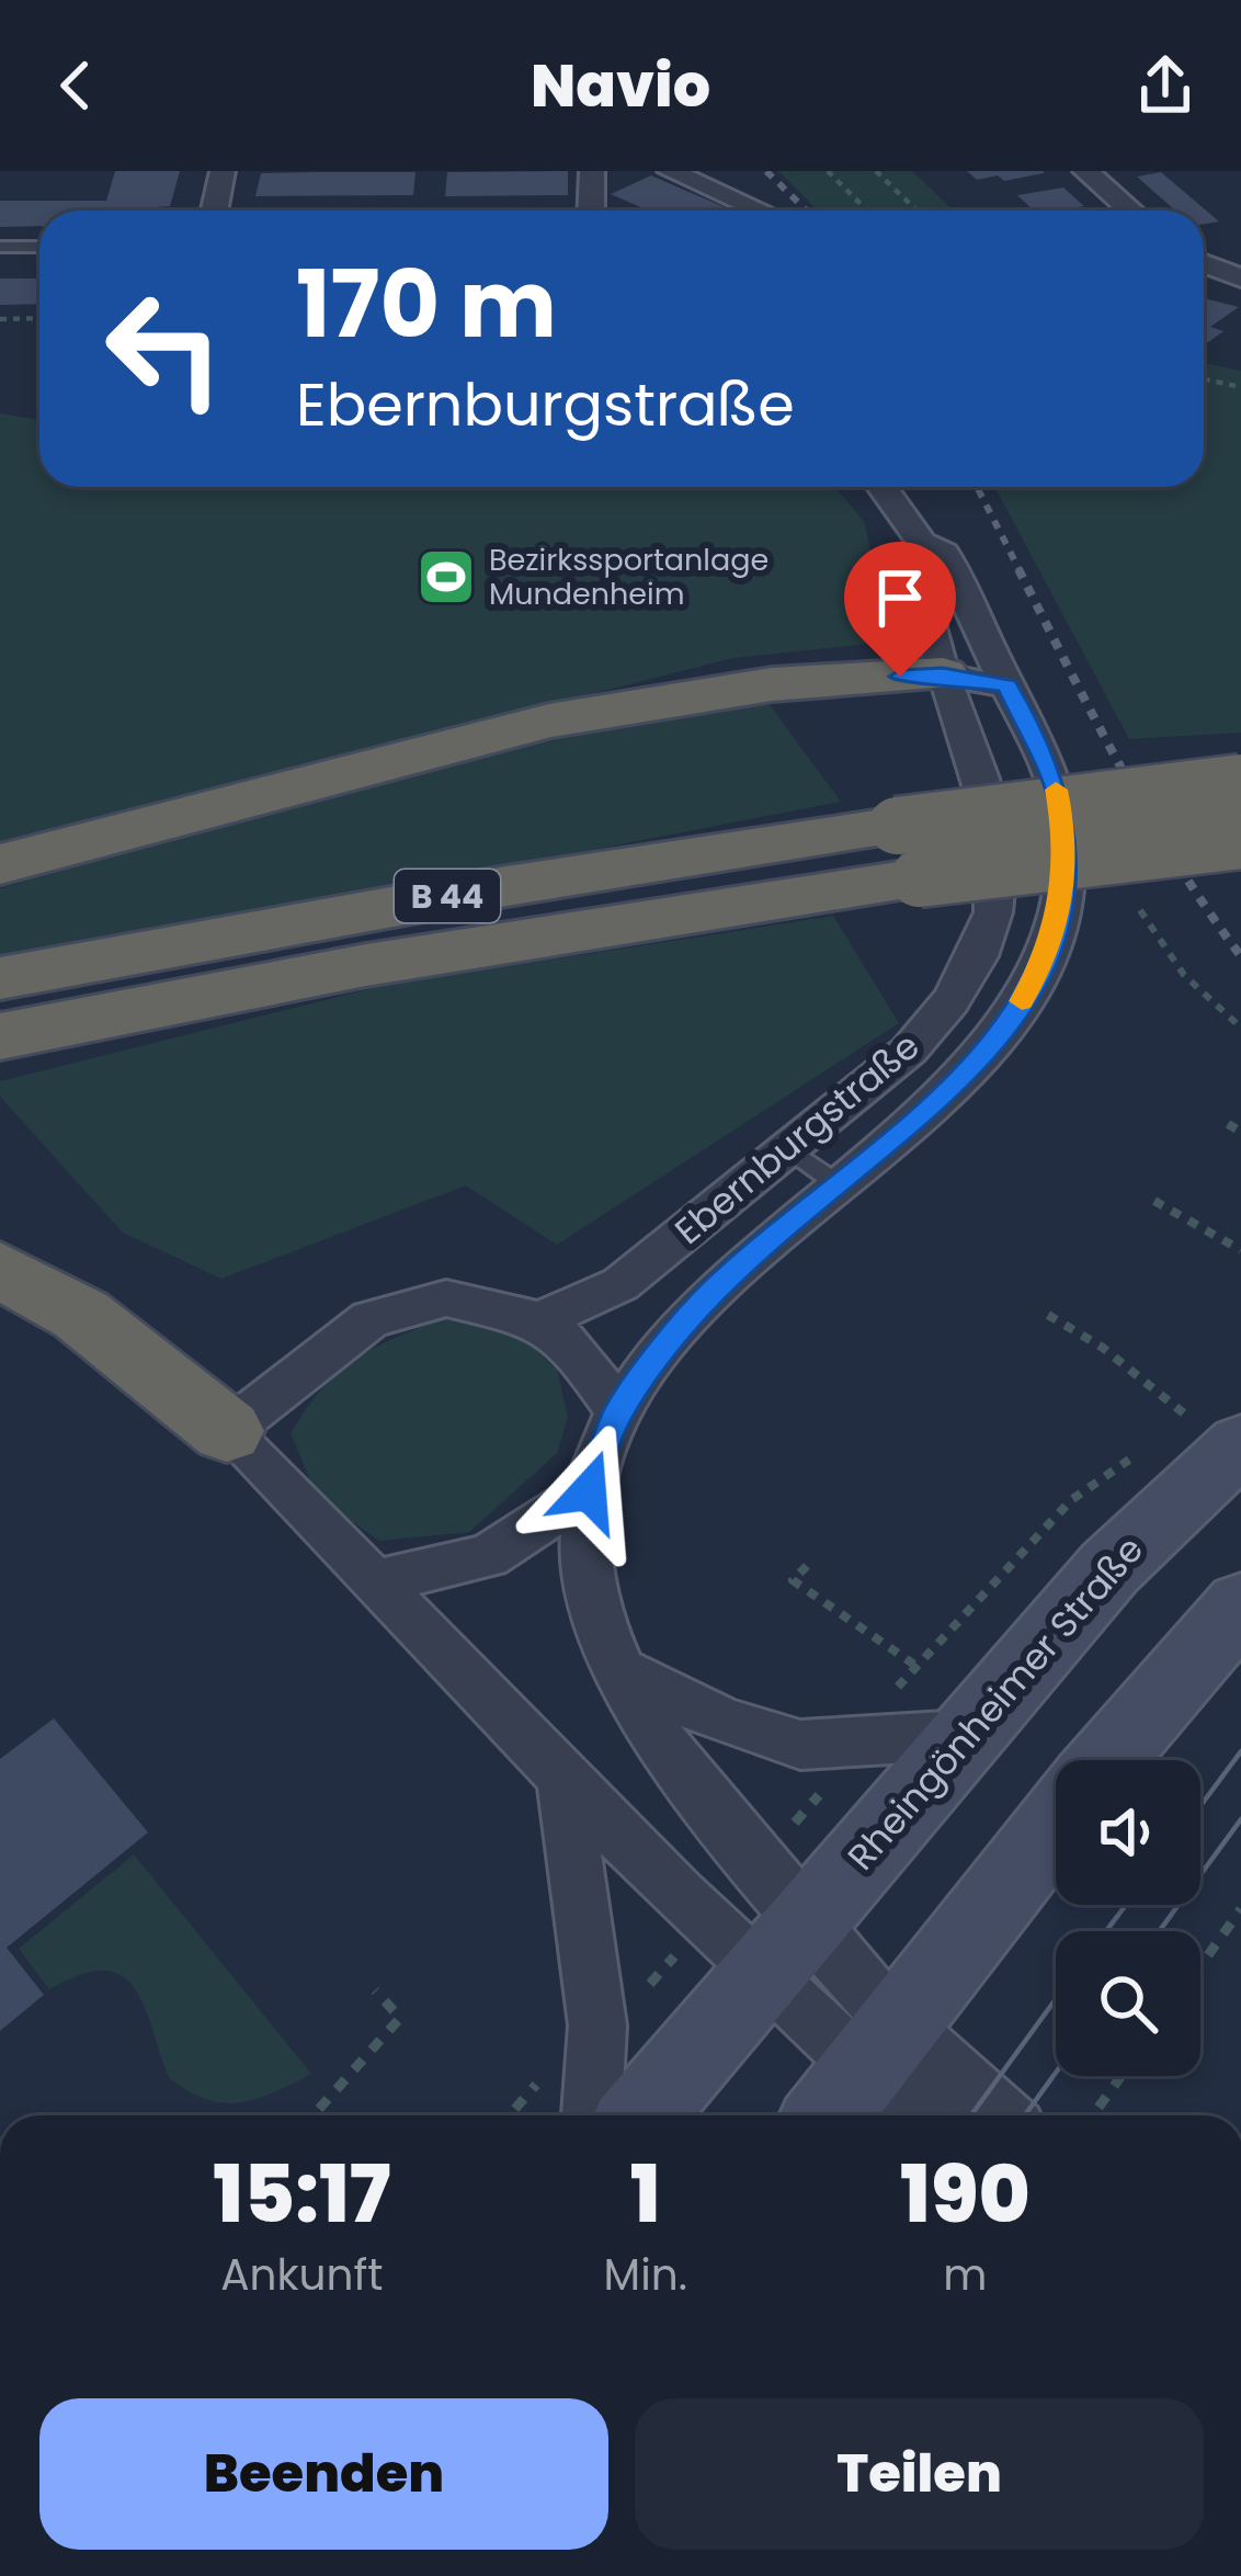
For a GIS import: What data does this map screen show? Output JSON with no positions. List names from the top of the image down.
{
  "streets": {
    "highway": ["B 44"],
    "main road": ["Rheingönheimer Straße"],
    "street": ["Ebernburgstraße"]
  },
  "crossings": [
    ["Ebernburgstraße", "Rheingönheimer Straße"]
  ],
  "places": {
    "sports": ["Bezirkssportanlage Mundenheim"]
  },
  "page": {
    "header": "Navio",
    "turn": ["170 m", "Ebernburgstraße"],
    "eta": [
      "15:17",
      "Ankunft",
      "1",
      "Min.",
      "190",
      "m"
    ],
    "buttons": ["Beenden", "Teilen"]
  }
}
